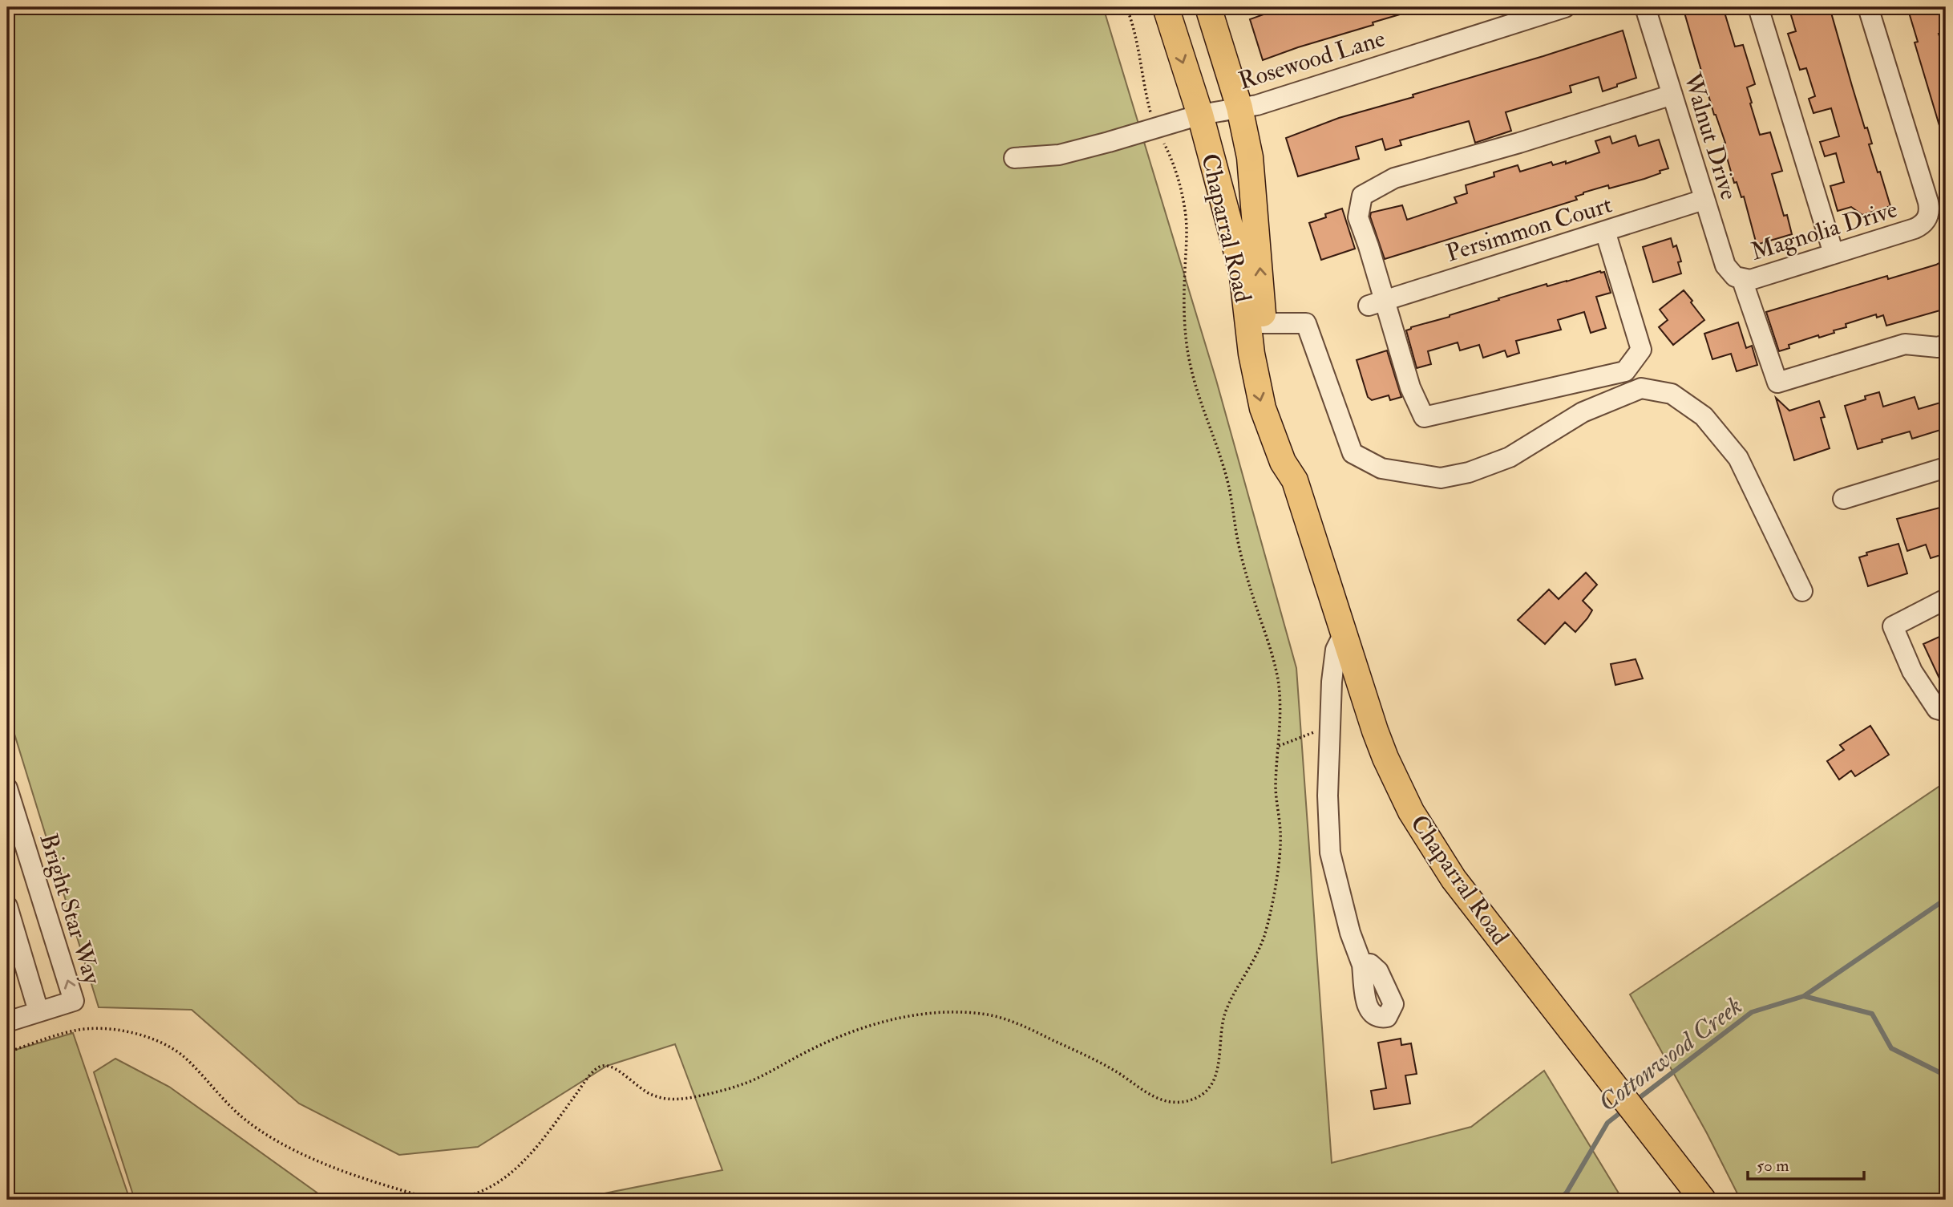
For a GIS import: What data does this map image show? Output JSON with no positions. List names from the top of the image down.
{
  "streets": {
    "main road": ["Chaparral Road"],
    "street": [
      "Rosewood Lane",
      "Walnut Drive",
      "Persimmon Court",
      "Magnolia Drive",
      "Bright Star Way"
    ]
  },
  "crossings": [
    ["Rosewood Lane", "Chaparral Road"],
    ["Walnut Drive", "Persimmon Court"],
    ["Walnut Drive", "Magnolia Drive"]
  ],
  "one_way": ["Bright Star Way"],
  "water": ["Cottonwood Creek"],
  "scale_bar": "50 m"
}
